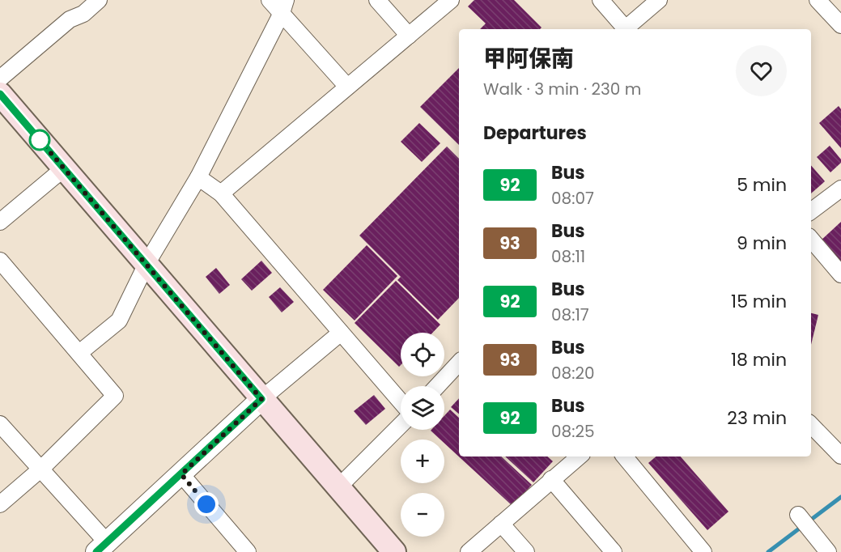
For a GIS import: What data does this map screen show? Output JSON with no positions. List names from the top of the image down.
{
  "lines": ["bus line 92"],
  "page": {
    "heading": [
      ["甲阿保南", "Walk · 3 min · 230 m"],
      "Departures"
    ],
    "list": [
      {
        "mark": "92",
        "name": "Bus",
        "note": "08:07",
        "value": "5 min"
      },
      {
        "mark": "93",
        "name": "Bus",
        "note": "08:11",
        "value": "9 min"
      },
      {
        "mark": "92",
        "name": "Bus",
        "note": "08:17",
        "value": "15 min"
      },
      {
        "mark": "93",
        "name": "Bus",
        "note": "08:20",
        "value": "18 min"
      },
      {
        "mark": "92",
        "name": "Bus",
        "note": "08:25",
        "value": "23 min"
      }
    ],
    "map_buttons": ["+", "−"]
  }
}
